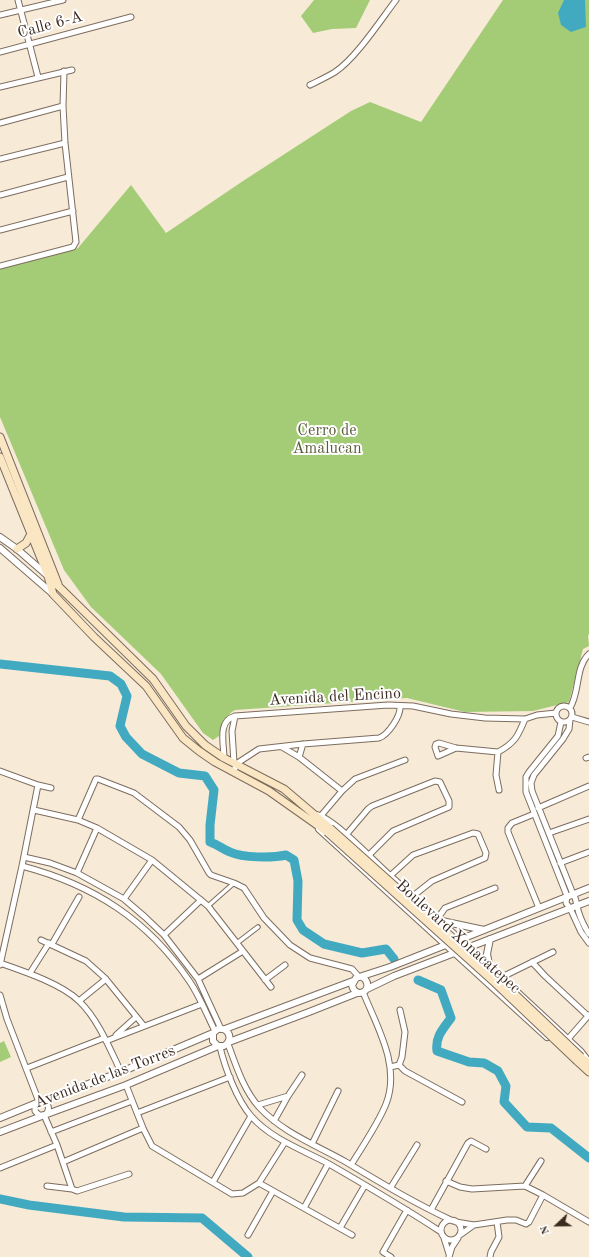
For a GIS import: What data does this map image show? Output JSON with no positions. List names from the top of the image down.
{
  "streets": {
    "main road": ["Boulevard Xonacatepec"],
    "street": ["Calle 6-A", "Avenida del Encino", "Avenida de las Torres"]
  },
  "parks": ["Cerro de Amalucan"],
  "north": "left"
}
